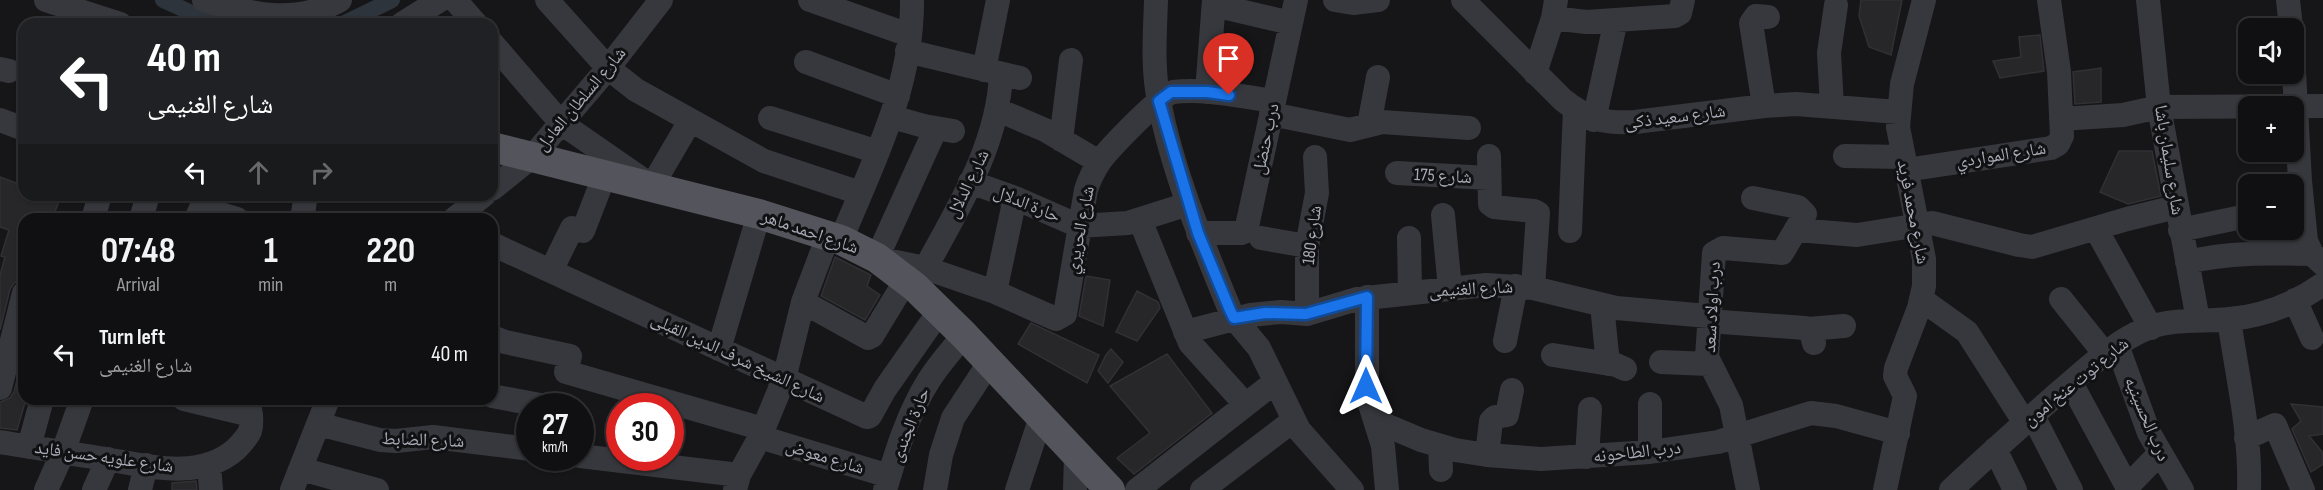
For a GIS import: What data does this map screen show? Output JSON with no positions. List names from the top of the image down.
{
  "streets": {
    "main road": ["شارع احمد ماهر"],
    "street": [
      "شارع السلطان العادل",
      "شارع سعيد ذكى",
      "درب حنضل",
      "شارع المواردي",
      "شارع سليمان باشا",
      "شارع 175",
      "شارع الدلال",
      "حارة الدلال",
      "شارع محمد فريد",
      "شارع الحريري",
      "شارع 180",
      "شارع الغنيمى",
      "درب اولاد سعد",
      "شارع الشيخ شرف الدين القبلى",
      "شارع توت عنخ امون",
      "درب الحسينيه",
      "حارة الجندى",
      "شارع الضابط",
      "درب الطاحونه",
      "شارع علويه حسن فايد",
      "شارع معوض"
    ]
  },
  "crossings": [
    ["شارع السلطان العادل", "شارع احمد ماهر"],
    ["شارع سعيد ذكى", "شارع محمد فريد"],
    ["شارع المواردي", "شارع محمد فريد"],
    ["شارع سليمان باشا", "شارع توت عنخ امون"],
    ["شارع 175", "شارع الغنيمى"],
    ["شارع الدلال", "حارة الدلال"],
    ["شارع الدلال", "شارع احمد ماهر"],
    ["حارة الدلال", "شارع الحريري"],
    ["شارع محمد فريد", "درب الطاحونه"],
    ["شارع احمد ماهر", "شارع الشيخ شرف الدين القبلى"],
    ["شارع احمد ماهر", "حارة الجندى"],
    ["شارع 180", "شارع الغنيمى"],
    ["شارع الغنيمى", "درب اولاد سعد"],
    ["درب اولاد سعد", "درب الطاحونه"],
    ["شارع توت عنخ امون", "درب الحسينيه"],
    ["حارة الجندى", "شارع معوض"]
  ],
  "page": {
    "map_buttons": ["+", "−"],
    "turn": ["40 m", "شارع الغنيمى"],
    "eta": [
      "07:48",
      "Arrival",
      "1",
      "min",
      "220",
      "m"
    ],
    "list": [
      {
        "name": "Turn left",
        "note": "شارع الغنيمى",
        "value": "40 m"
      }
    ],
    "speed": "27 km/h",
    "limit": "30"
  }
}
